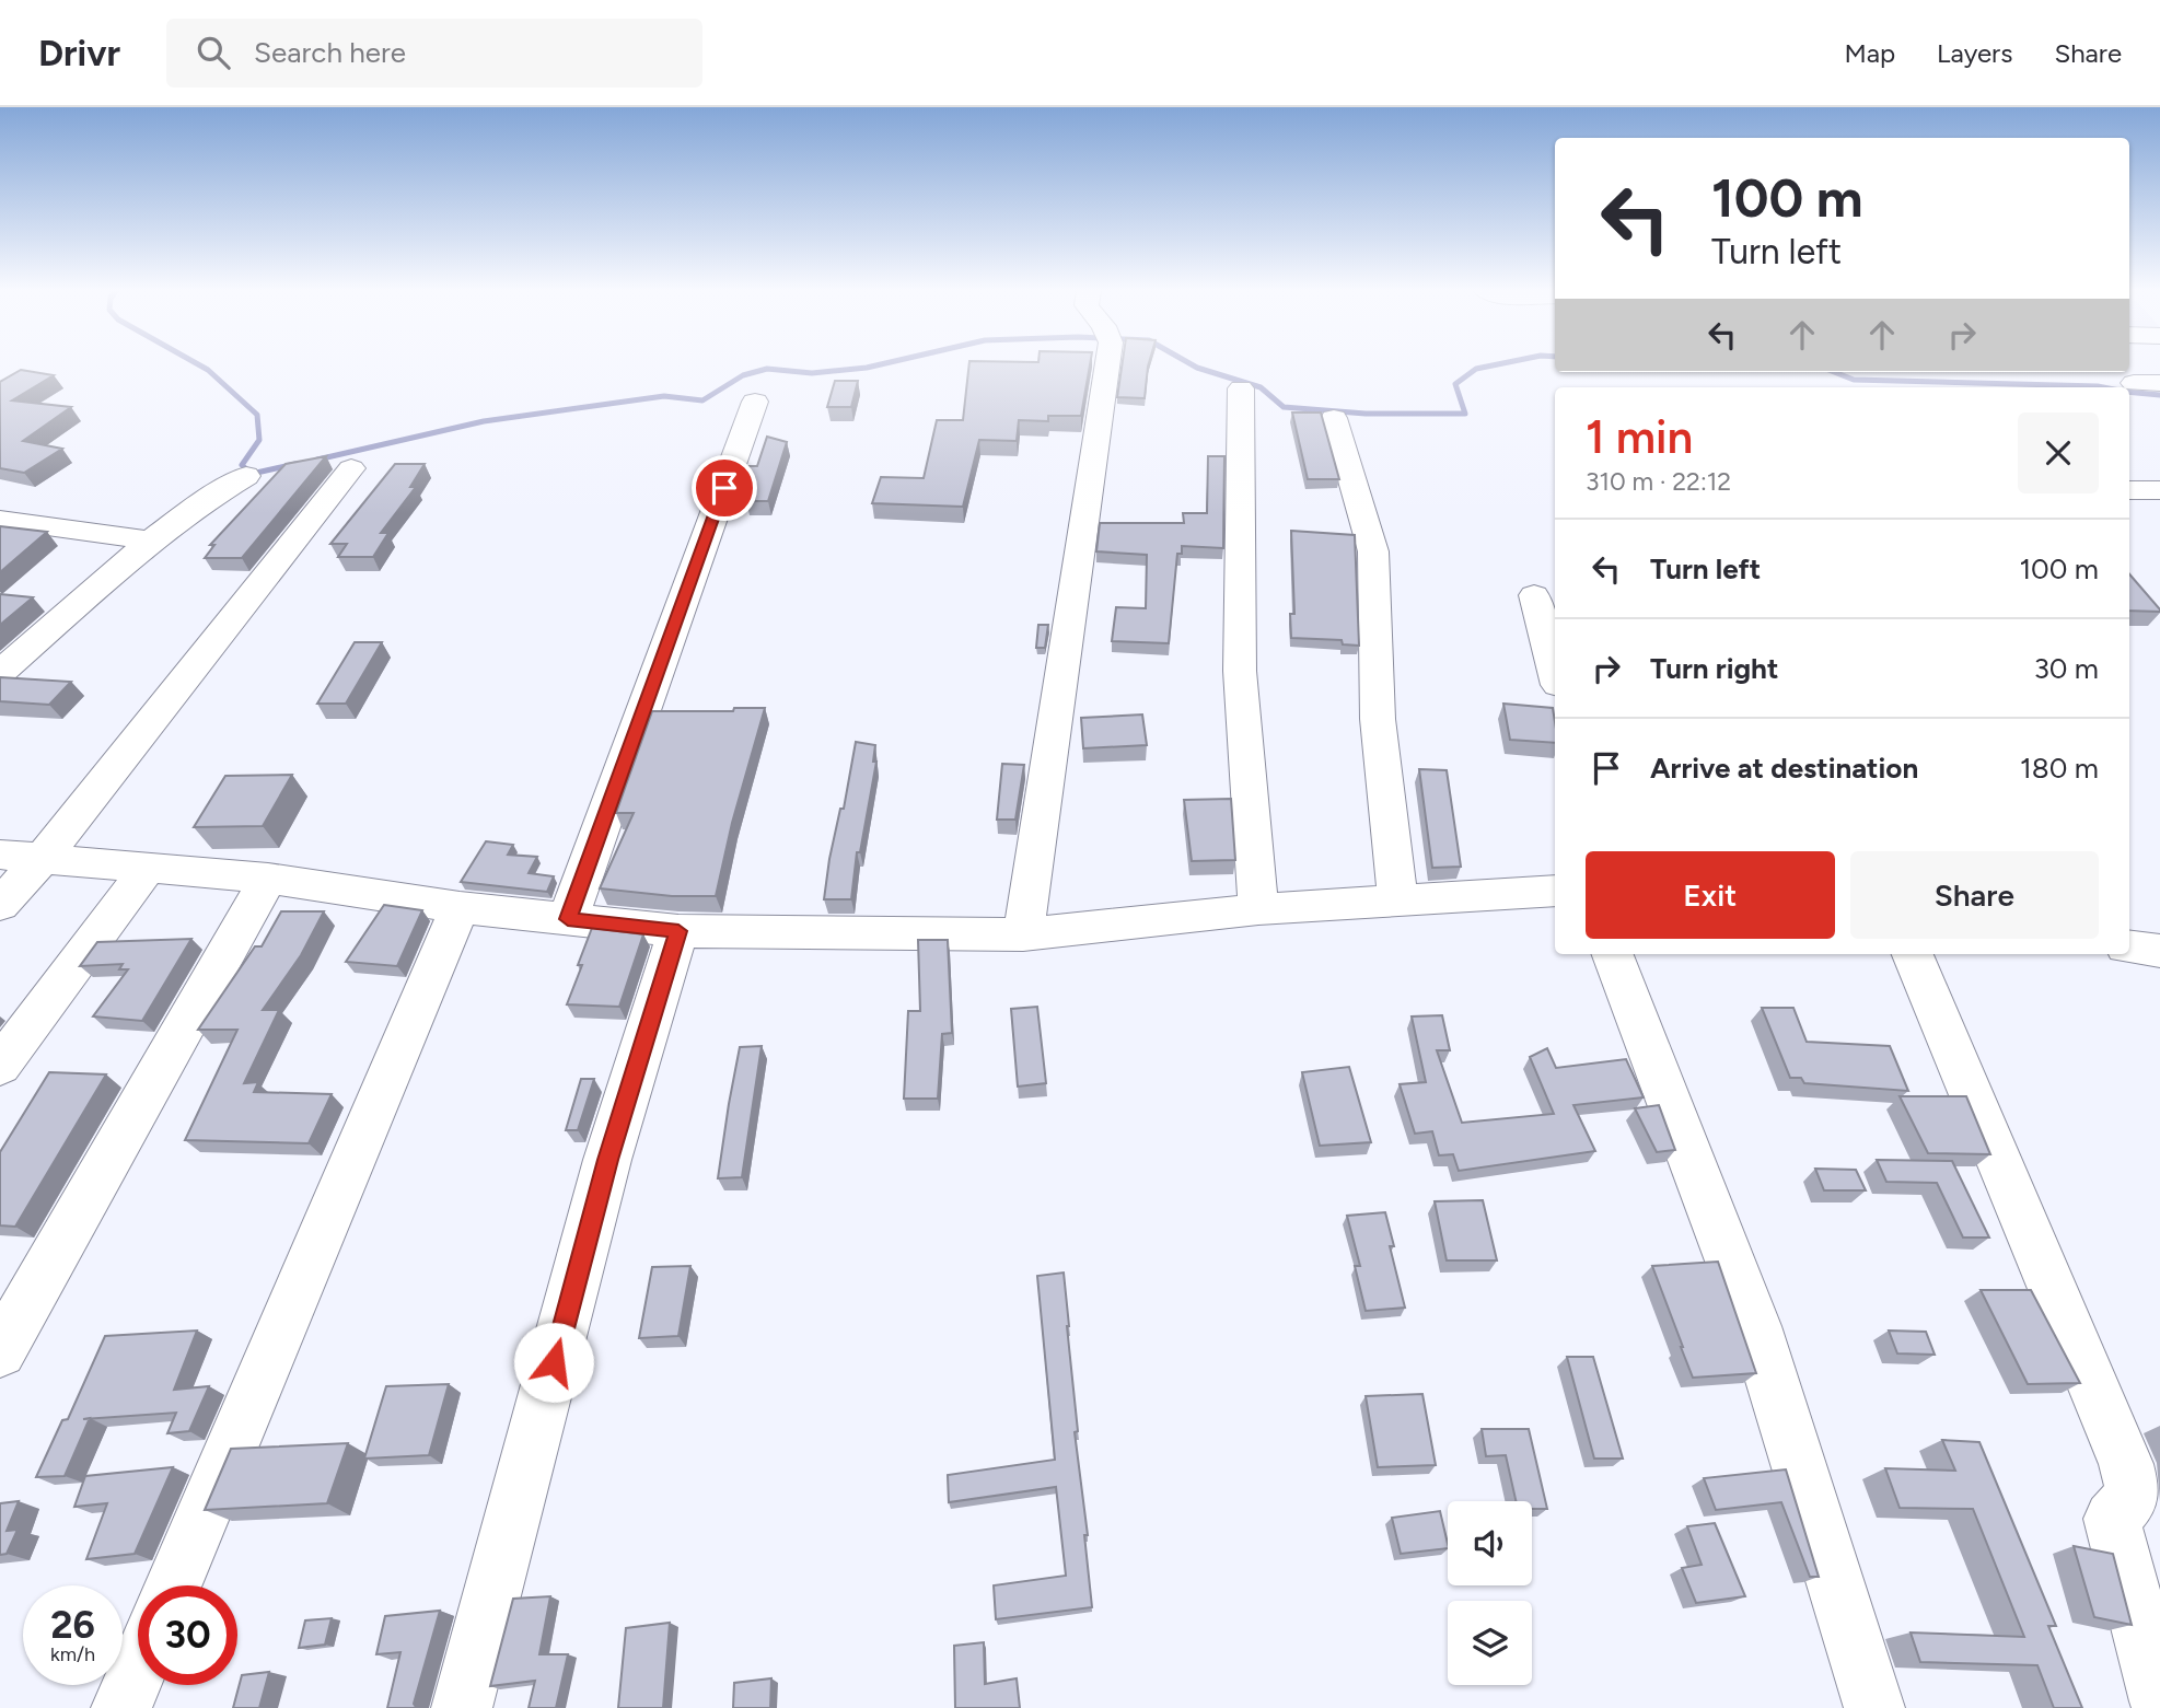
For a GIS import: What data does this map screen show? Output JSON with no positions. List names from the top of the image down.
{
  "page": {
    "header": "Drivr",
    "search": "Search here",
    "nav": ["Map", "Layers", "Share"],
    "turn": ["100 m", "Turn left"],
    "heading": ["1 min", "310 m · 22:12"],
    "list": [
      {
        "name": "Turn left",
        "value": "100 m"
      },
      {
        "name": "Turn right",
        "value": "30 m"
      },
      {
        "name": "Arrive at destination",
        "value": "180 m"
      }
    ],
    "buttons": ["Exit", "Share"],
    "speed": "26 km/h",
    "limit": "30"
  }
}
